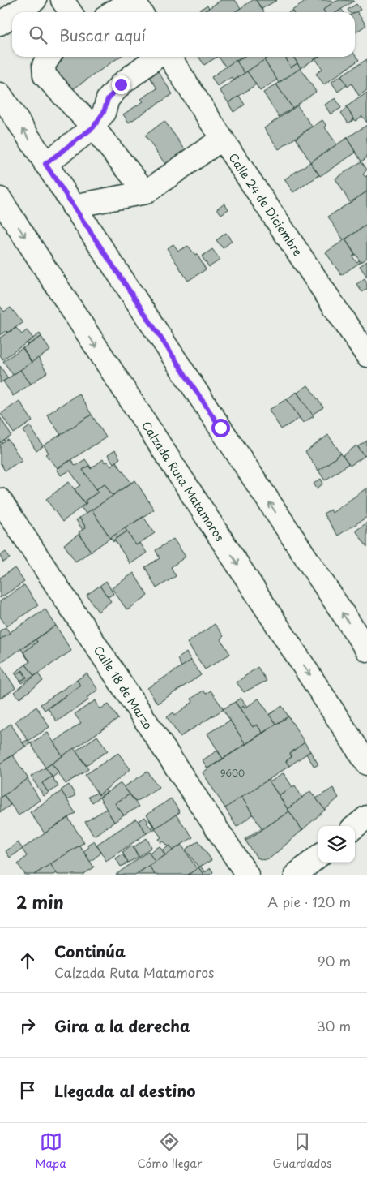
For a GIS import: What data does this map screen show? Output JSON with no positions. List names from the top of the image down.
{
  "streets": {
    "main road": ["Calle 24 de Diciembre", "Calzada Ruta Matamoros", "Calle 18 de Marzo"]
  },
  "house_numbers": ["9600"],
  "page": {
    "search": "Buscar aquí",
    "heading": ["2 min", "A pie · 120 m"],
    "list": [
      ["Continúa", "Calzada Ruta Matamoros", "90 m"],
      ["Gira a la derecha", "30 m"],
      "Llegada al destino"
    ],
    "nav": ["Mapa", "Cómo llegar", "Guardados"]
  }
}
